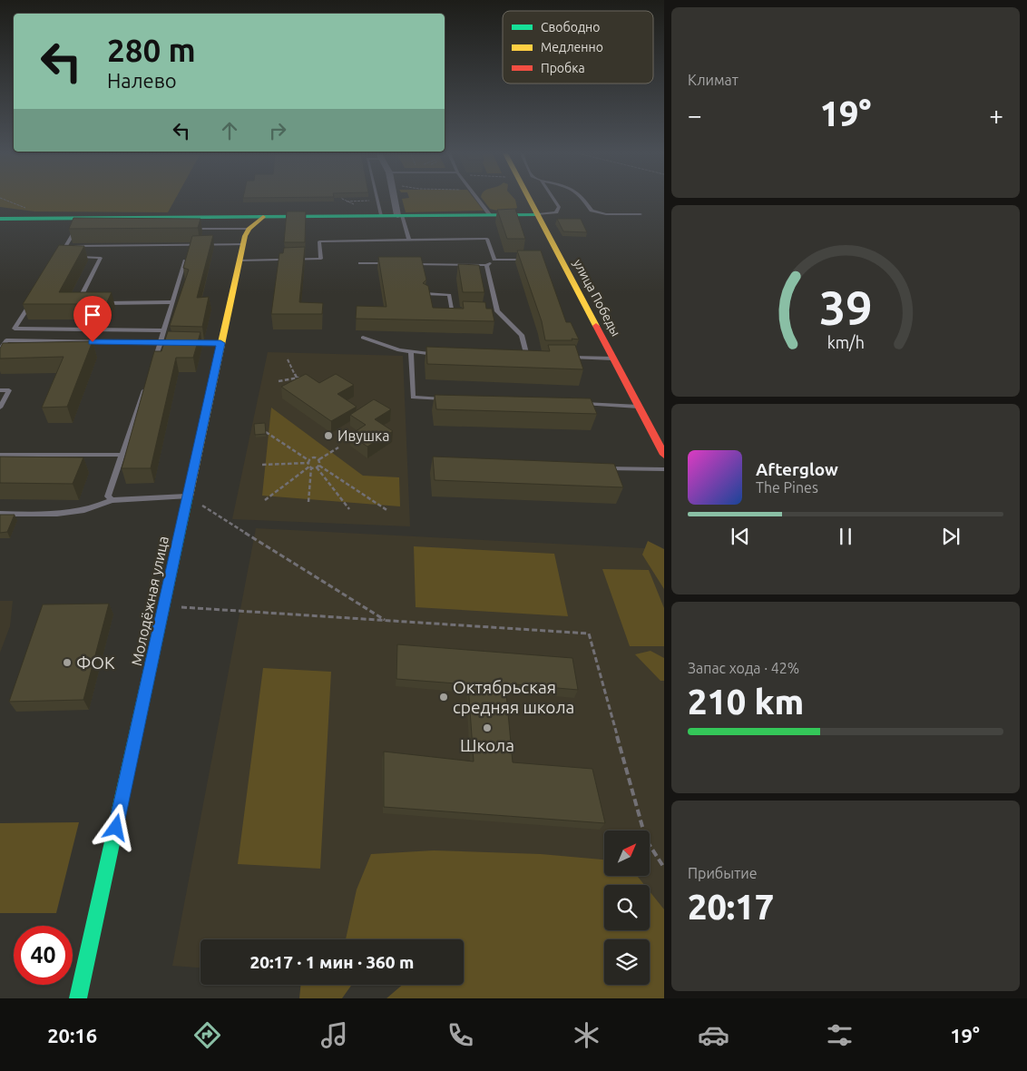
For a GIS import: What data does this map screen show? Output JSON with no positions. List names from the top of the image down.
{
  "streets": {
    "street": ["улица Победы", "Молодёжная улица"]
  },
  "places": [
    "Ивушка",
    "ФОК",
    "Октябрьская средняя школа",
    "Школа"
  ],
  "legend": ["Свободно", "Медленно", "Пробка"],
  "north": "top right",
  "page": {
    "tile": [
      "Климат",
      ["Запас хода · 42%", "210 km"],
      ["Прибытие", "20:17"]
    ],
    "turn": ["280 m", "Налево"],
    "heat": ["−", "19°", "+"],
    "song": ["Afterglow", "The Pines"],
    "limit": "40",
    "trip": "20:17 · 1 мин · 360 m",
    "tabs": ["20:16", "19°"],
    "gauge": ["39", "km/h"]
  }
}
